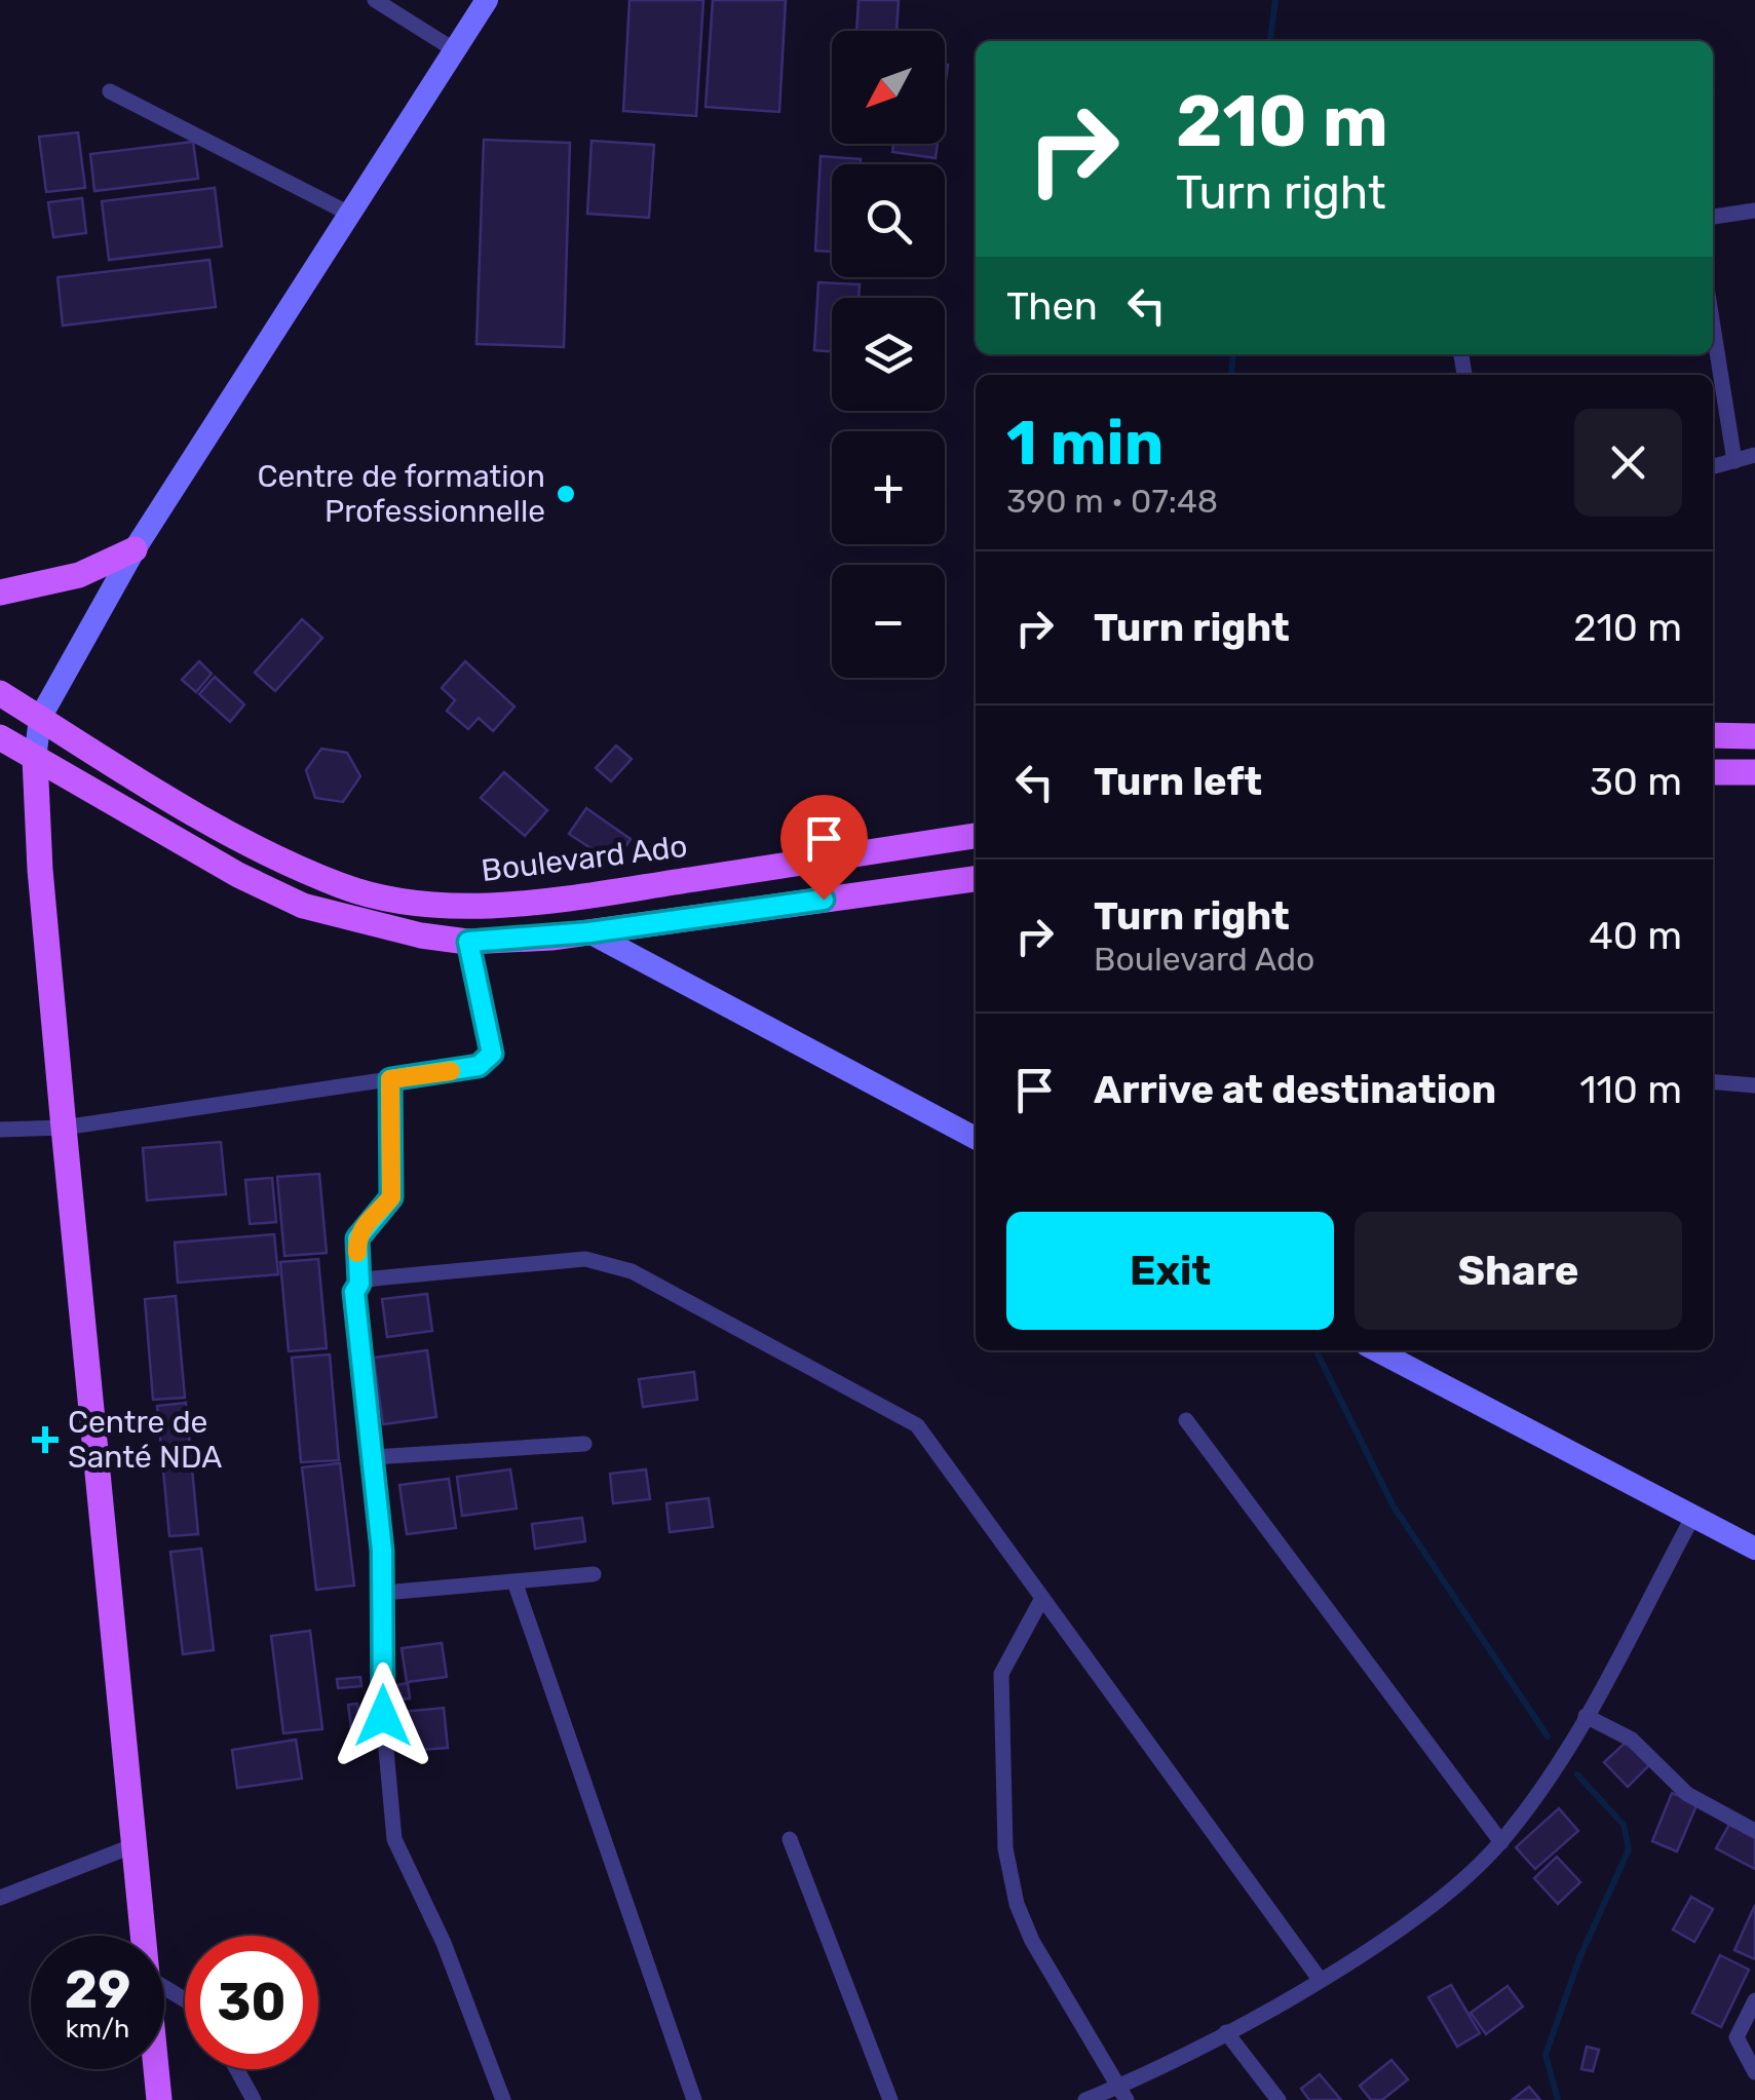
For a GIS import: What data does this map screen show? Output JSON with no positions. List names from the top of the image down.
{
  "streets": {
    "main road": ["Boulevard Ado"]
  },
  "places": {
    "other": ["Centre de formation Professionnelle"],
    "health": ["Centre de Santé NDA"]
  },
  "north": "bottom left",
  "page": {
    "map_buttons": ["+", "−"],
    "turn": ["210 m", "Turn right"],
    "then": "Then",
    "heading": ["1 min", "390 m · 07:48"],
    "list": [
      {
        "name": "Turn right",
        "value": "210 m"
      },
      {
        "name": "Turn left",
        "value": "30 m"
      },
      {
        "name": "Turn right",
        "note": "Boulevard Ado",
        "value": "40 m"
      },
      {
        "name": "Arrive at destination",
        "value": "110 m"
      }
    ],
    "buttons": ["Exit", "Share"],
    "speed": "29 km/h",
    "limit": "30"
  }
}
